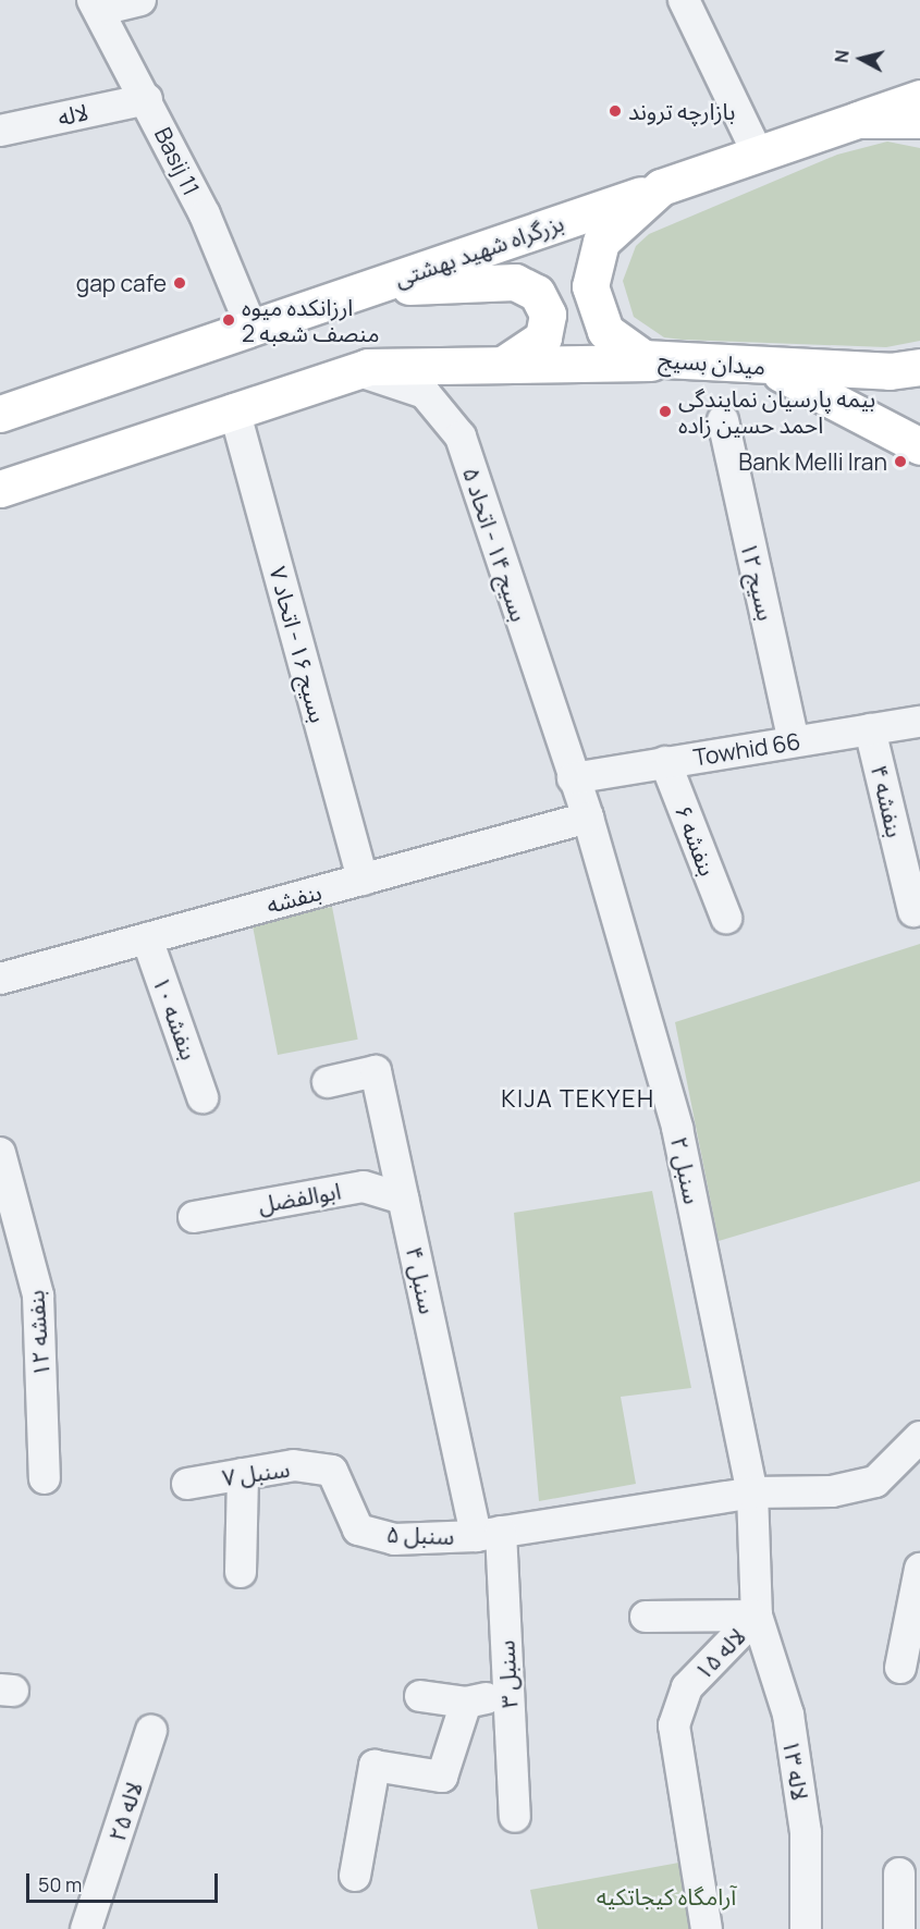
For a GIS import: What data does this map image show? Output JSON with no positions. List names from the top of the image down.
{
  "streets": {
    "main road": ["بزرگراه شهید بهشتی", "میدان بسیج"],
    "street": [
      "لاله",
      "Basij 11",
      "بسیج ۱۴ - اتحاد ۵",
      "بسیج ۱۲",
      "بسیج ۱۶ - اتحاد ۷",
      "Towhid 66",
      "بنفشه ۴",
      "بنفشه ۶",
      "بنفشه",
      "بنفشه ۱۰",
      "سنبل ۲",
      "ابوالفضل",
      "سنبل ۴",
      "بنفشه ۱۲",
      "سنبل ۷",
      "سنبل ۵",
      "لاله ۱۵",
      "سنبل ۳",
      "لاله ۱۳",
      "لاله ۲۵"
    ]
  },
  "crossings": [
    ["لاله", "Basij 11"],
    ["Basij 11", "بزرگراه شهید بهشتی"],
    ["بزرگراه شهید بهشتی", "میدان بسیج"],
    ["بسیج ۱۴ - اتحاد ۵", "Towhid 66"],
    ["بسیج ۱۴ - اتحاد ۵", "سنبل ۲"],
    ["بسیج ۱۲", "Towhid 66"],
    ["بسیج ۱۶ - اتحاد ۷", "بنفشه"],
    ["Towhid 66", "بنفشه ۴"],
    ["Towhid 66", "بنفشه ۶"],
    ["Towhid 66", "سنبل ۲"],
    ["بنفشه", "بنفشه ۱۰"],
    ["بنفشه", "سنبل ۲"],
    ["سنبل ۲", "لاله ۱۵"],
    ["ابوالفضل", "سنبل ۴"],
    ["سنبل ۴", "سنبل ۵"],
    ["سنبل ۴", "سنبل ۳"],
    ["سنبل ۷", "سنبل ۵"],
    ["سنبل ۵", "سنبل ۳"],
    ["لاله ۱۵", "لاله ۱۳"]
  ],
  "districts": ["KIJA TEKYEH"],
  "parks": ["آرامگاه کیجاتکیه"],
  "places": [
    "بازارچه تروند",
    "gap cafe",
    "ارزانکده میوه منصف شعبه 2",
    "بیمه پارسیان نمایندگی احمد حسین زاده",
    "Bank Melli Iran"
  ],
  "scale_bar": "50 m",
  "north": "left"
}
